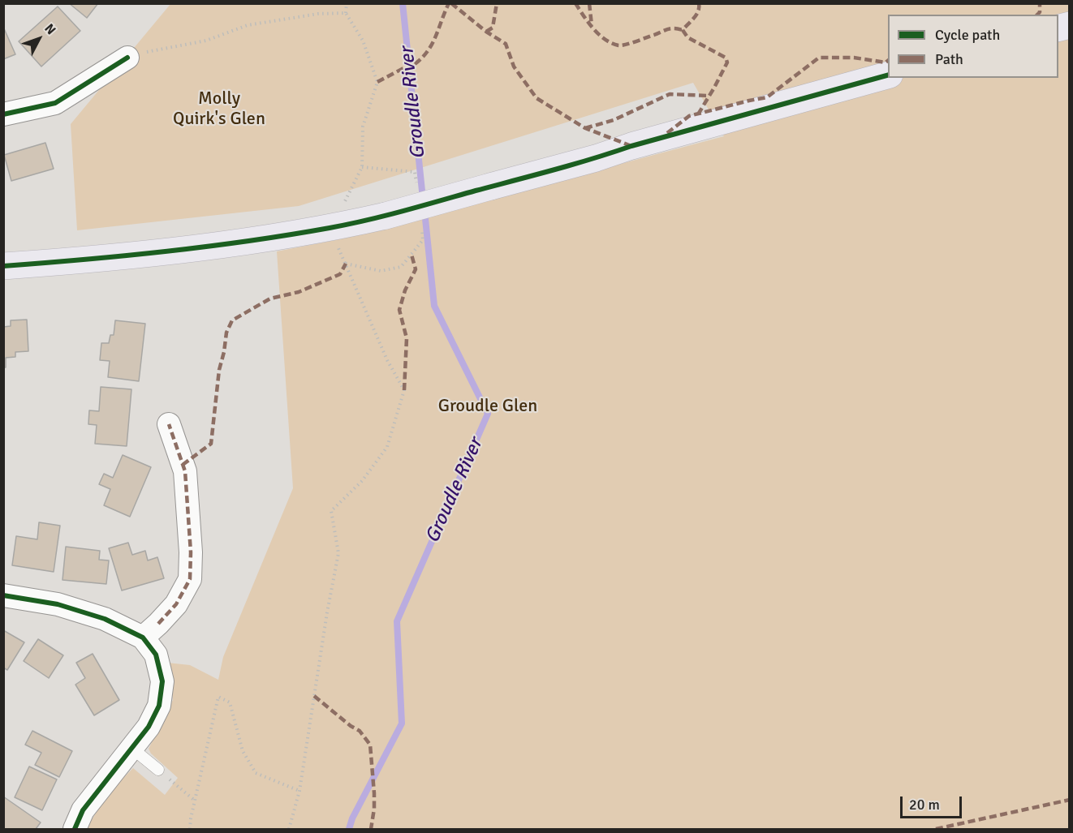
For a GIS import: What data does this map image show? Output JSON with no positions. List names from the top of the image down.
{
  "water": ["Groudle River"],
  "parks": ["Molly Quirk's Glen", "Groudle Glen"],
  "legend": ["Cycle path", "Path"],
  "scale_bar": "20 m",
  "north": "top right"
}
